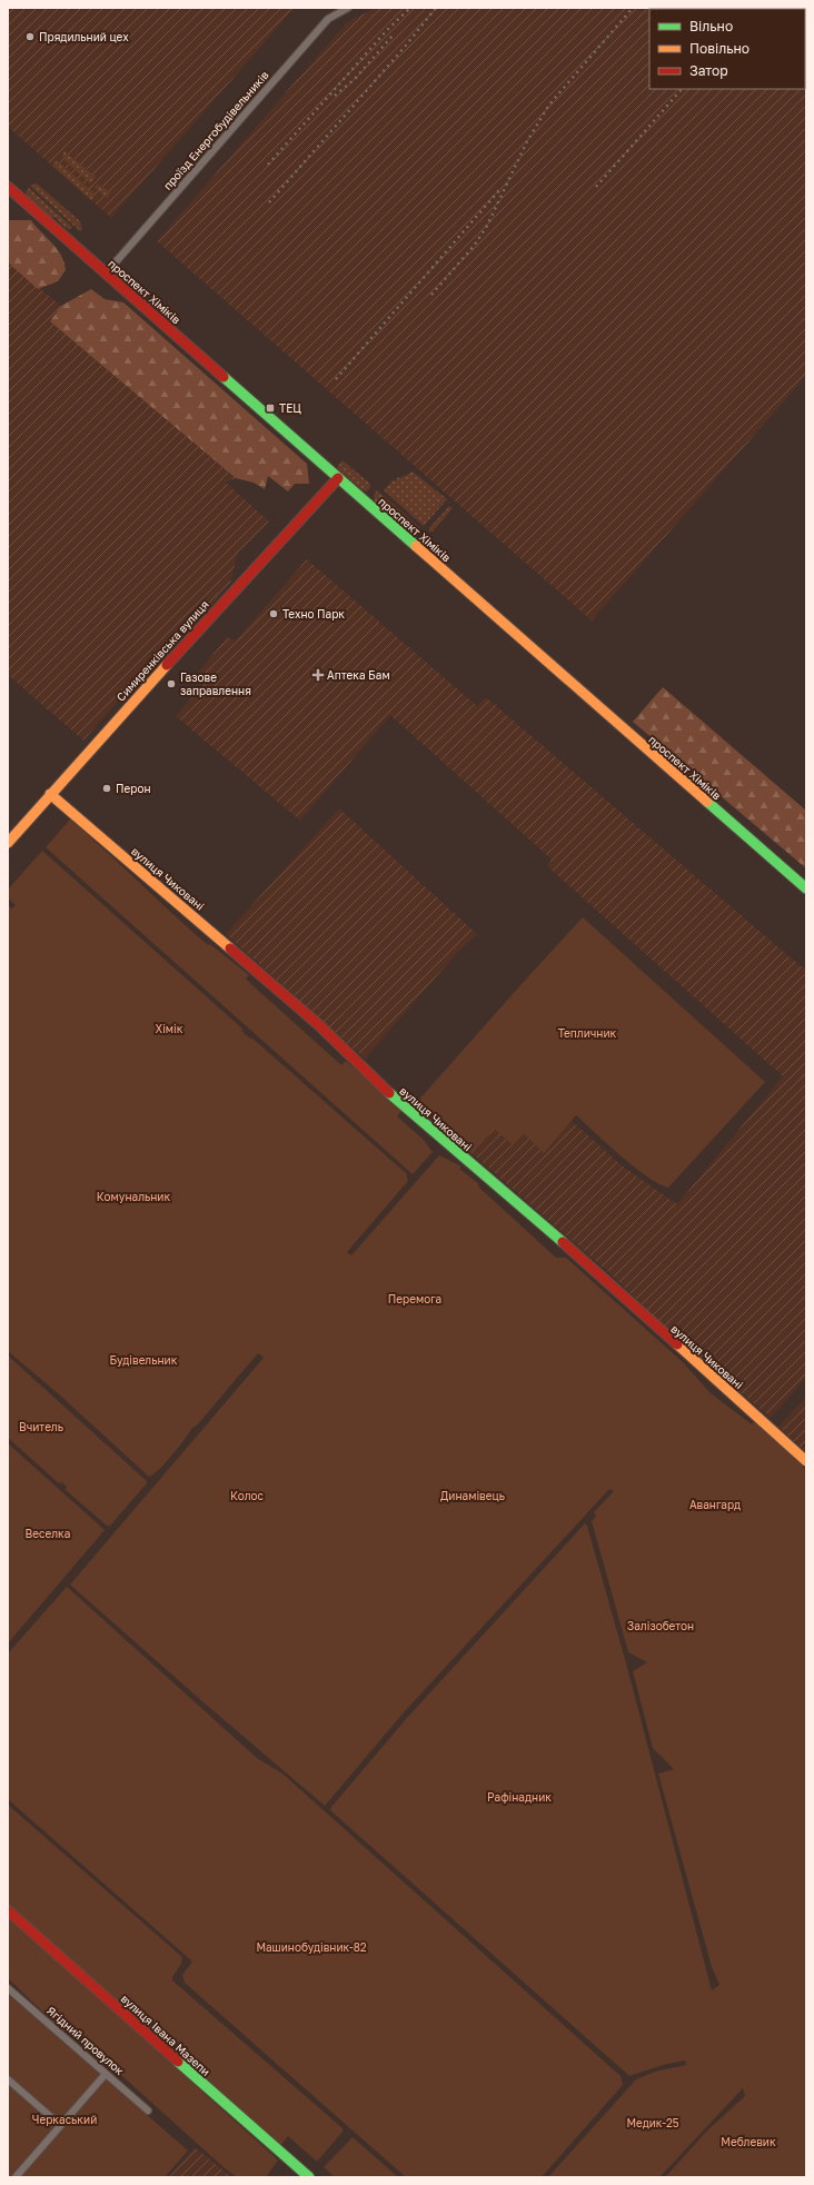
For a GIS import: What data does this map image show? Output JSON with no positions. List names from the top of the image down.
{
  "streets": {
    "main road": [
      "проспект Хіміків",
      "Симиренківська вулиця",
      "вулиця Чиковані",
      "вулиця Івана Мазепи"
    ],
    "street": ["проїзд Енергобудівельників", "Ягідний провулок"]
  },
  "crossings": [
    ["проїзд Енергобудівельників", "проспект Хіміків"],
    ["проспект Хіміків", "Симиренківська вулиця"],
    ["Симиренківська вулиця", "вулиця Чиковані"]
  ],
  "parks": [
    "Хімік",
    "Тепличник",
    "Комунальник",
    "Перемога",
    "Будівельник",
    "Вчитель",
    "Колос",
    "Динамівець",
    "Авангард",
    "Веселка",
    "Залізобетон",
    "Рафінадник",
    "Машинобудівник-82",
    "Черкаський",
    "Медик-25",
    "Меблевик"
  ],
  "places": {
    "other": [
      "Прядильний цех",
      "Техно Парк",
      "Газове заправлення",
      "Перон"
    ],
    "transit": ["ТЕЦ"],
    "health": ["Аптека Бам"]
  },
  "legend": ["Вільно", "Повільно", "Затор"]
}
